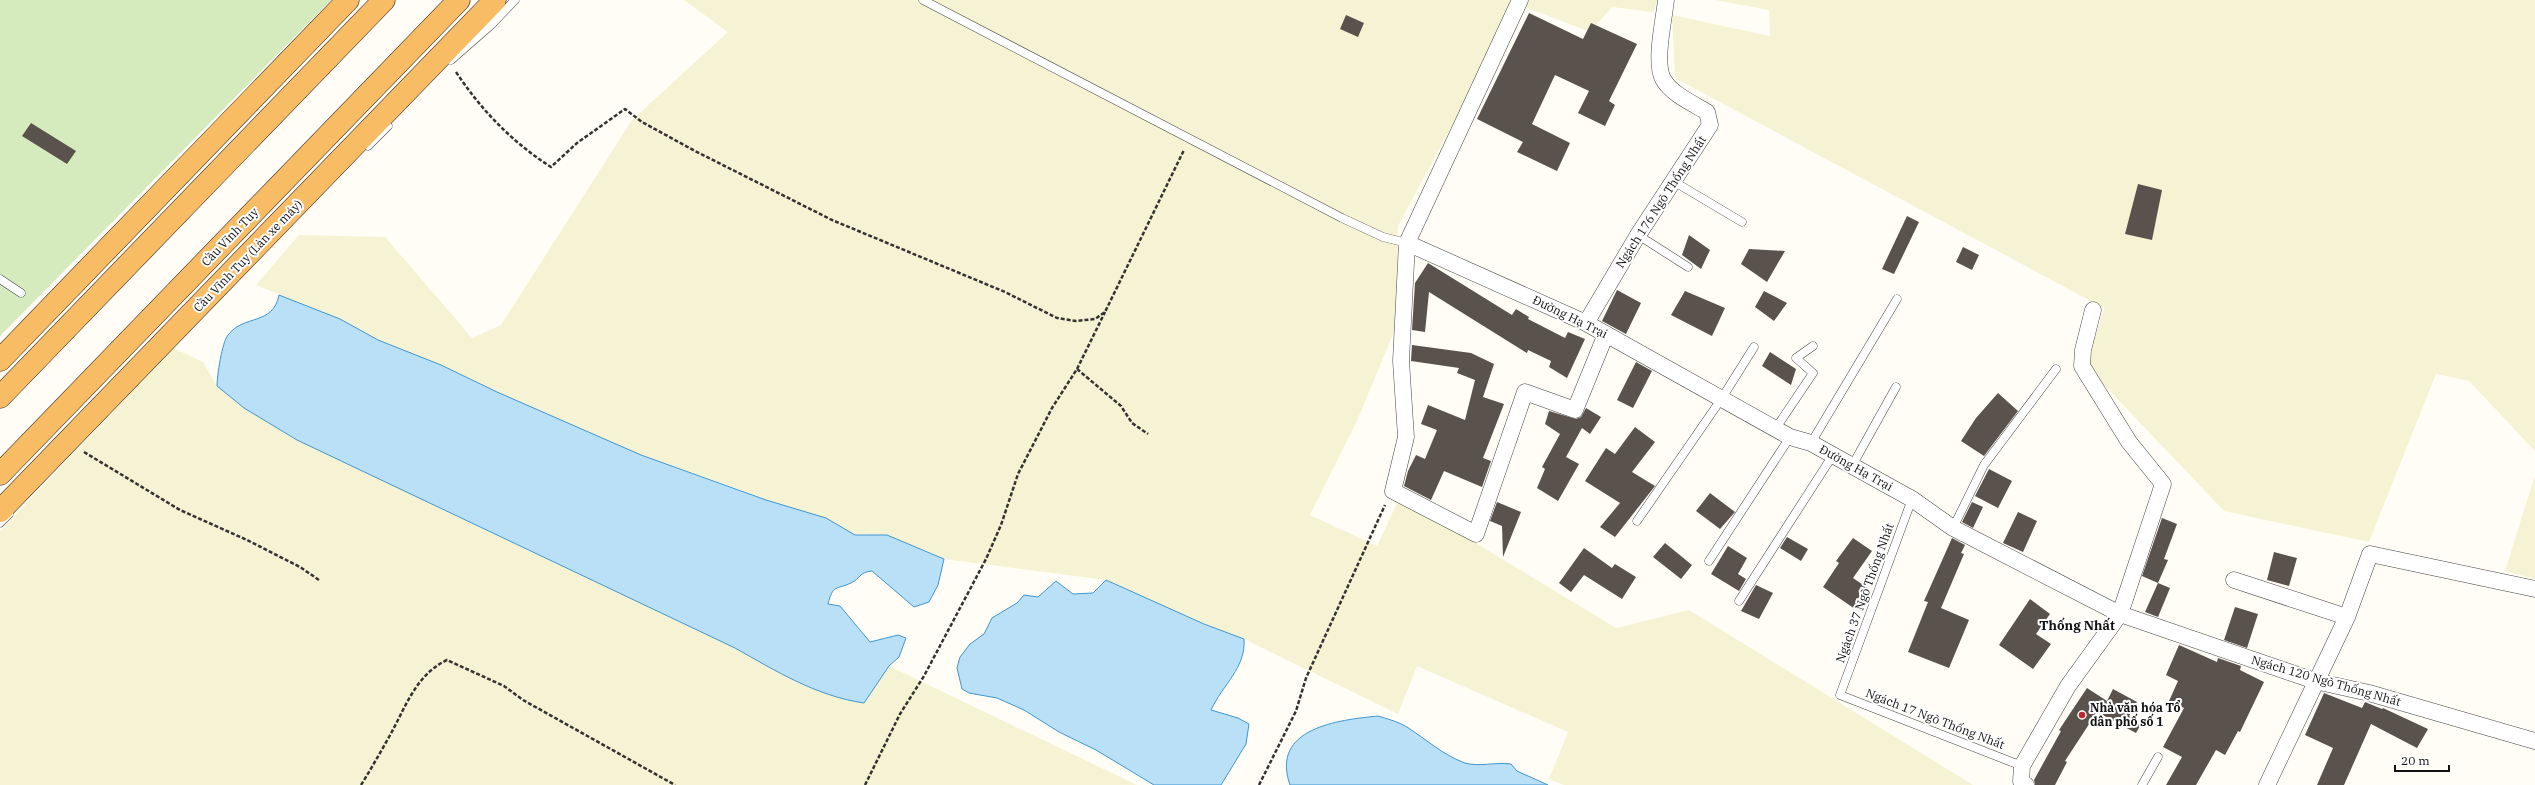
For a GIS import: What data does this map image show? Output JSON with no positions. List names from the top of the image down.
{
  "streets": {
    "highway": ["Cầu Vĩnh Tuy", "Cầu Vĩnh Tuy (Làn xe máy)"],
    "street": ["Ngách 176 Ngõ Thống Nhất", "Đường Hạ Trại", "Ngách 120 Ngõ Thống Nhất"],
    "lane": ["Ngách 37 Ngõ Thống Nhất", "Ngách 17 Ngõ Thống Nhất"]
  },
  "crossings": [
    ["Ngách 176 Ngõ Thống Nhất", "Đường Hạ Trại"],
    ["Đường Hạ Trại", "Ngách 37 Ngõ Thống Nhất"],
    ["Đường Hạ Trại", "Ngách 120 Ngõ Thống Nhất"],
    ["Ngách 37 Ngõ Thống Nhất", "Ngách 17 Ngõ Thống Nhất"]
  ],
  "districts": ["Thống Nhất"],
  "places": ["Nhà văn hóa Tổ dân phố số 1"],
  "scale_bar": "20 m"
}
